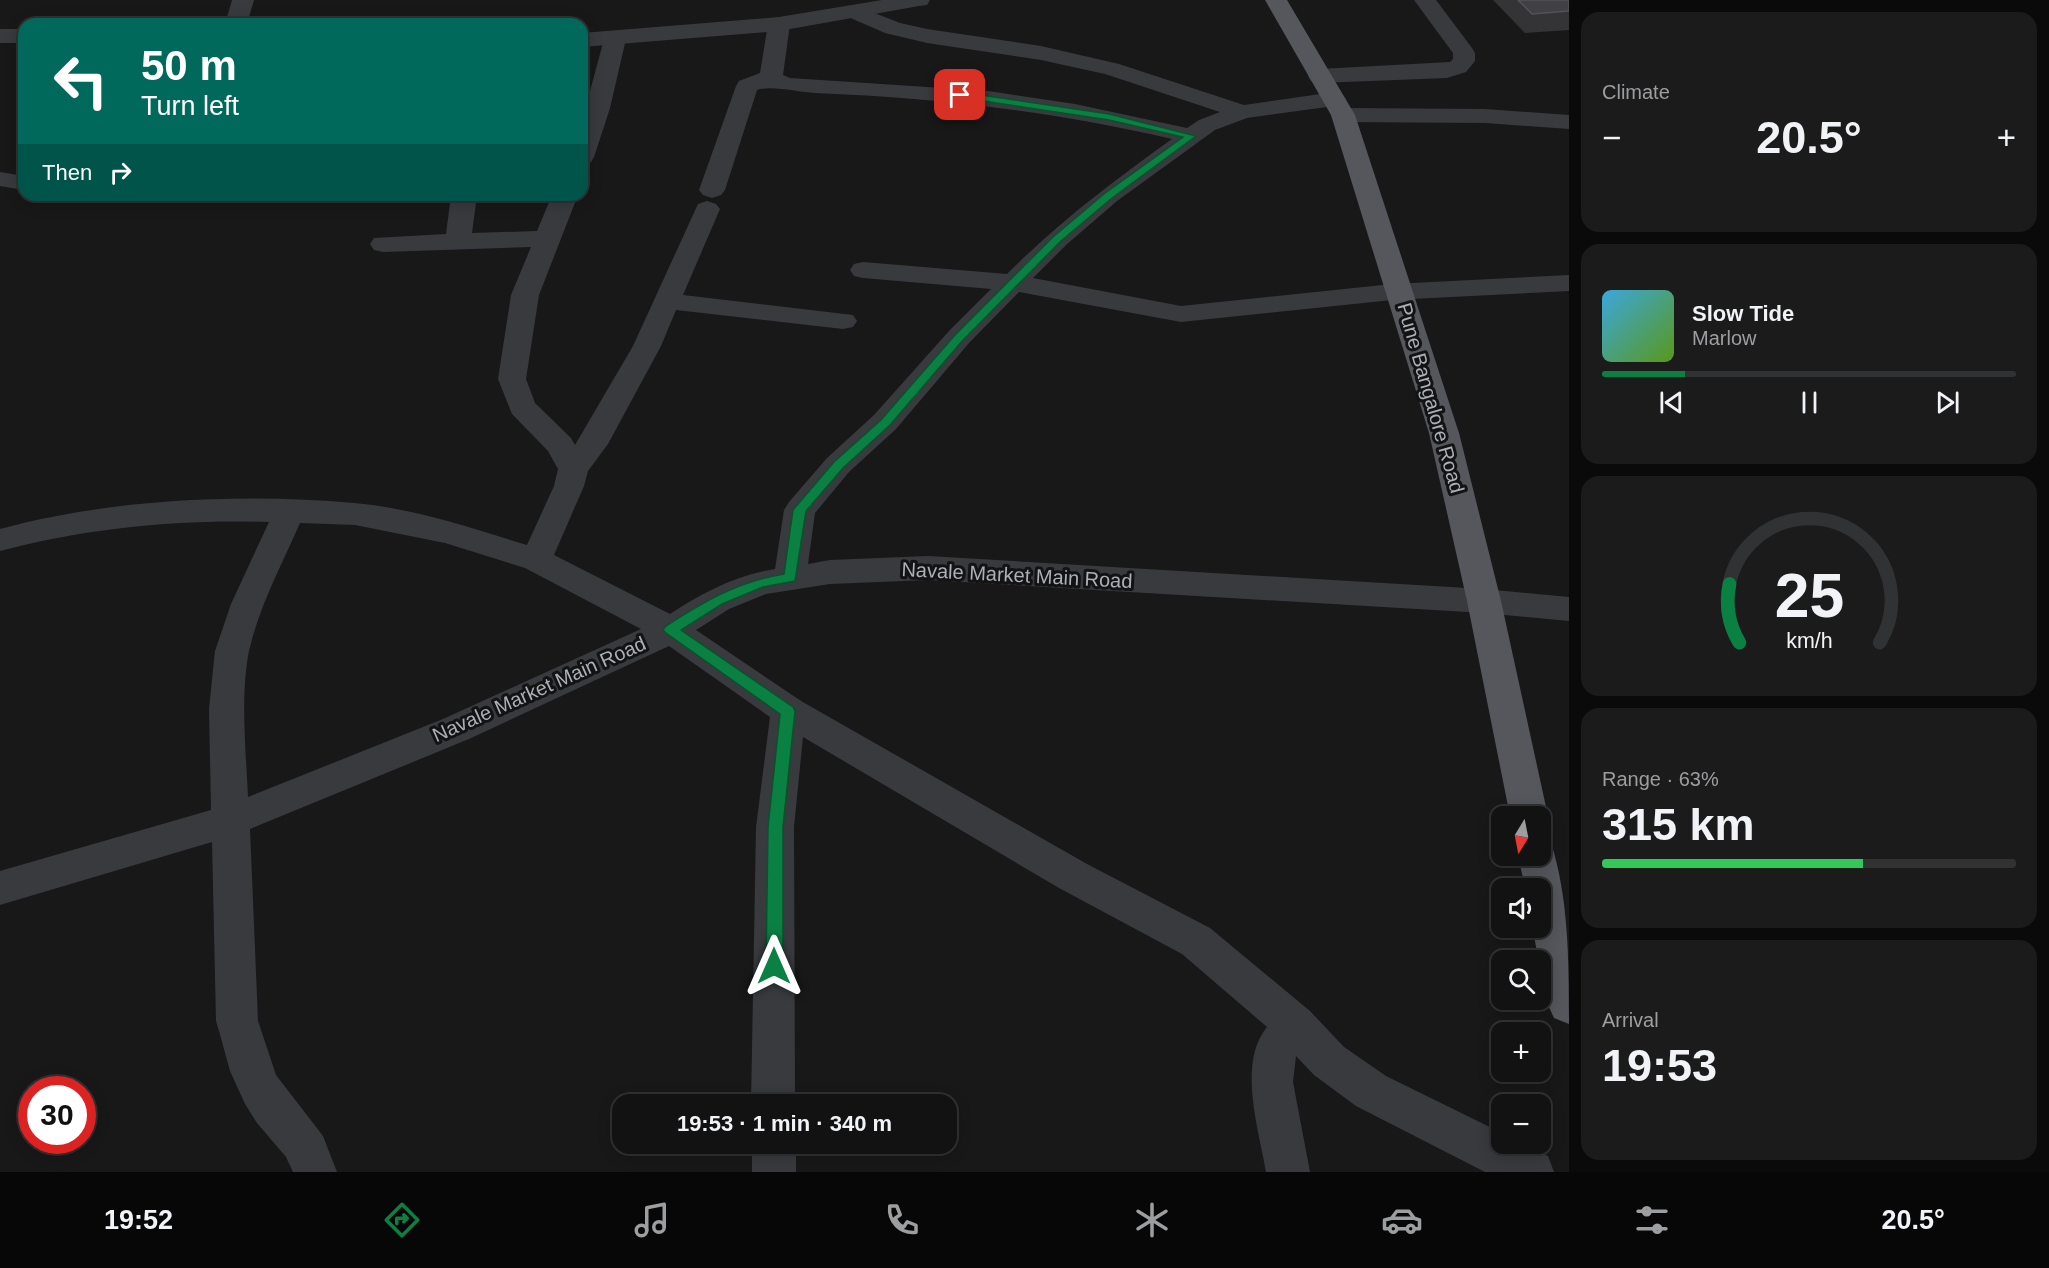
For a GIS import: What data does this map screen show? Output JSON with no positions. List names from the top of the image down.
{
  "streets": {
    "main road": ["Pune Bangalore Road"],
    "street": ["Navale Market Main Road"]
  },
  "crossings": [
    ["Pune Bangalore Road", "Navale Market Main Road"]
  ],
  "north": "bottom",
  "page": {
    "tile": [
      "Climate",
      ["Range · 63%", "315 km"],
      ["Arrival", "19:53"]
    ],
    "turn": ["50 m", "Turn left"],
    "heat": ["−", "20.5°", "+"],
    "then": "Then",
    "song": ["Slow Tide", "Marlow"],
    "map_buttons": ["+", "−"],
    "limit": "30",
    "trip": "19:53 · 1 min · 340 m",
    "tabs": ["19:52", "20.5°"],
    "gauge": ["25", "km/h"]
  }
}
